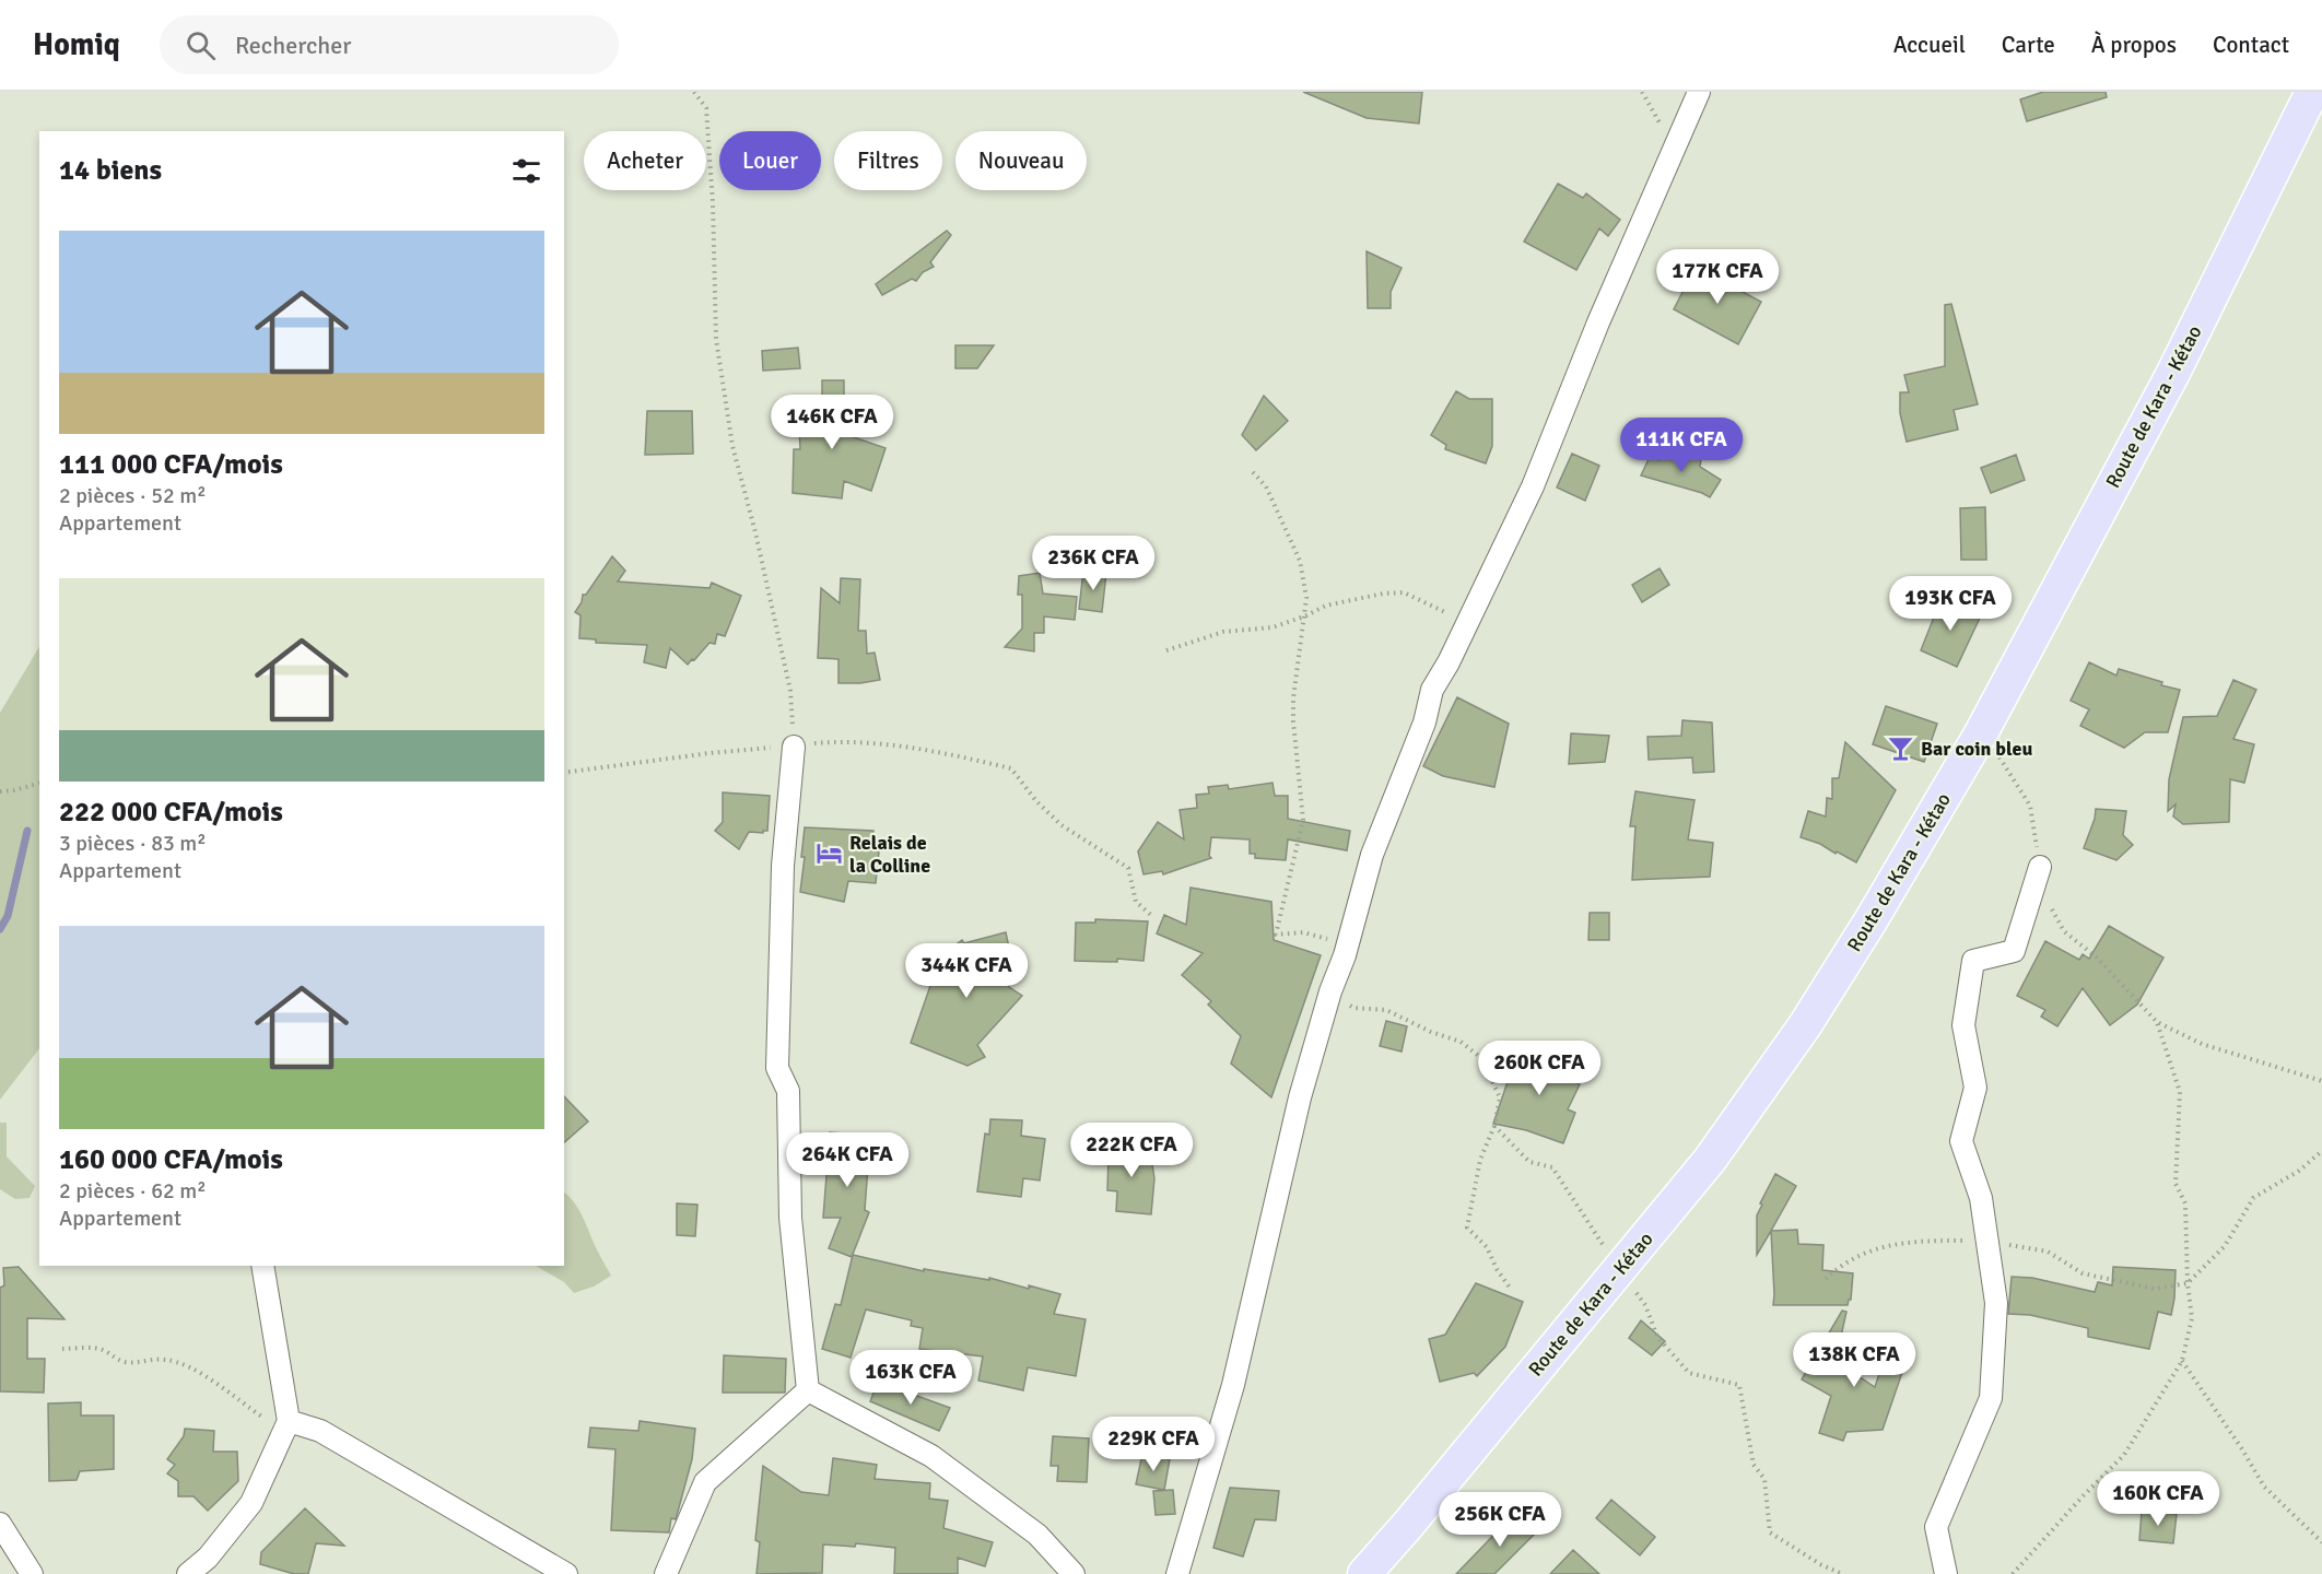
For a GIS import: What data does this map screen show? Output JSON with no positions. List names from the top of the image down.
{
  "streets": {
    "main road": ["Route de Kara - Kétao"]
  },
  "places": {
    "bar": ["Bar coin bleu"],
    "hotel": ["Relais de la Colline"]
  },
  "page": {
    "header": "Homiq",
    "search": "Rechercher",
    "nav": [
      "Accueil",
      "Carte",
      "À propos",
      "Contact"
    ],
    "chip": [
      "Acheter",
      "Louer",
      "Filtres",
      "Nouveau"
    ],
    "heading": "14 biens",
    "list": [
      {
        "name": "111 000 CFA/mois",
        "note": "2 pièces · 52 m² · Appartement"
      },
      {
        "name": "222 000 CFA/mois",
        "note": "3 pièces · 83 m² · Appartement"
      },
      {
        "name": "160 000 CFA/mois",
        "note": "2 pièces · 62 m² · Appartement"
      }
    ],
    "price": [
      "177K CFA",
      "146K CFA",
      "111K CFA",
      "236K CFA",
      "193K CFA",
      "344K CFA",
      "260K CFA",
      "222K CFA",
      "264K CFA",
      "138K CFA",
      "163K CFA",
      "229K CFA",
      "160K CFA",
      "256K CFA"
    ]
  }
}
